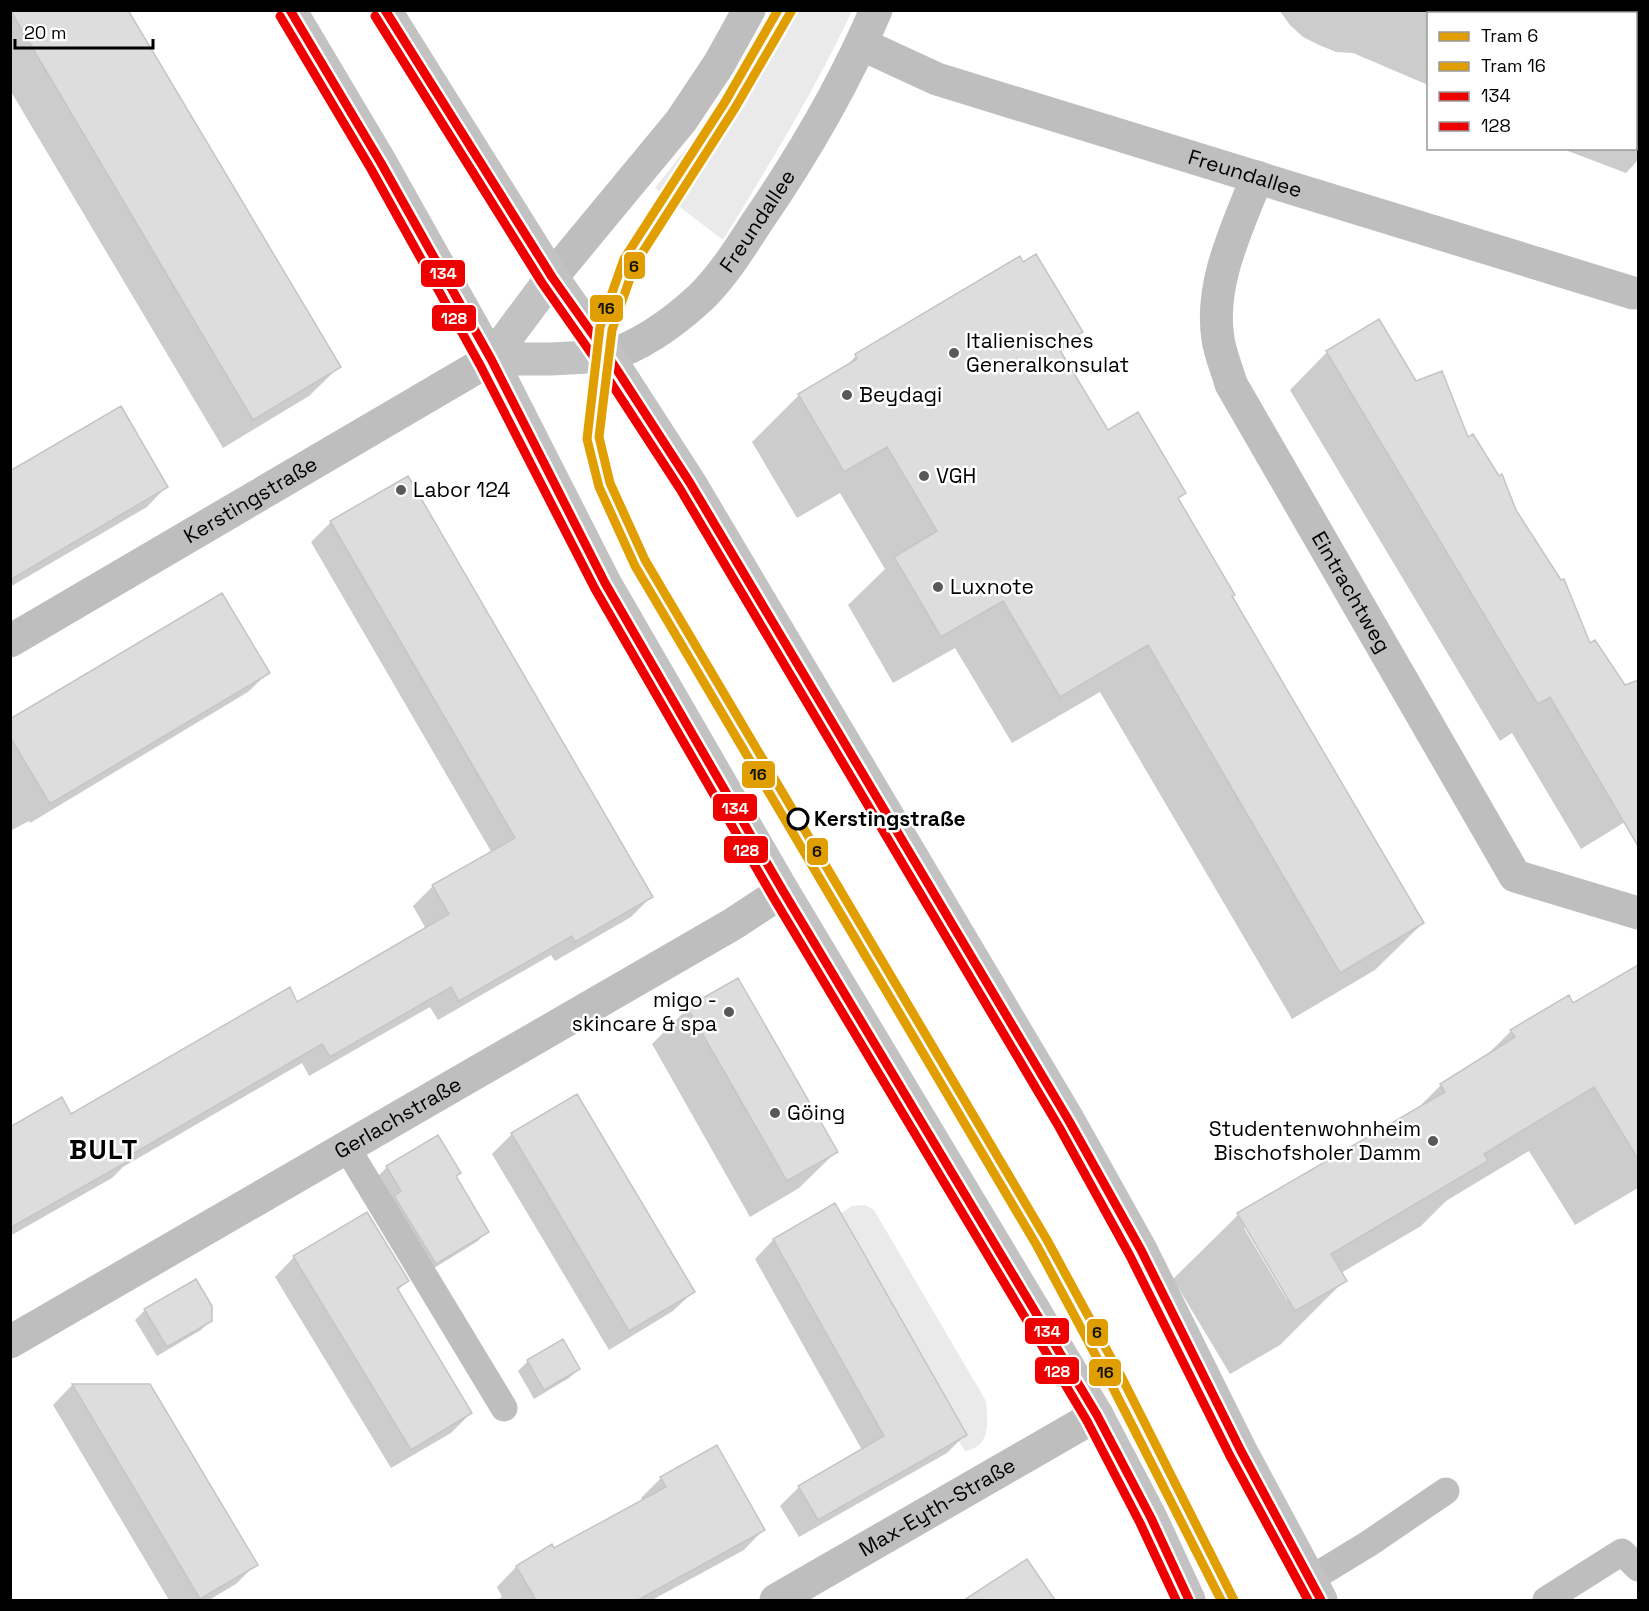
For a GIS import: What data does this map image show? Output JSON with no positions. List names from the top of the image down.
{
  "streets": {
    "street": [
      "Freundallee",
      "Kerstingstraße",
      "Eintrachtweg",
      "Gerlachstraße",
      "Max-Eyth-Straße"
    ]
  },
  "crossings": [
    ["Freundallee", "Eintrachtweg"]
  ],
  "districts": ["BULT"],
  "places": [
    "Italienisches Generalkonsulat",
    "Beydagi",
    "VGH",
    "Labor 124",
    "Luxnote",
    "Kerstingstraße",
    "migo - skincare & spa",
    "Göing",
    "Studentenwohnheim Bischofsholer Damm"
  ],
  "lines": [
    "tram line 6",
    "tram line 16",
    "transit line 134",
    "transit line 128"
  ],
  "legend": [
    "Tram 6",
    "Tram 16",
    "134",
    "128"
  ],
  "scale_bar": "20 m"
}
